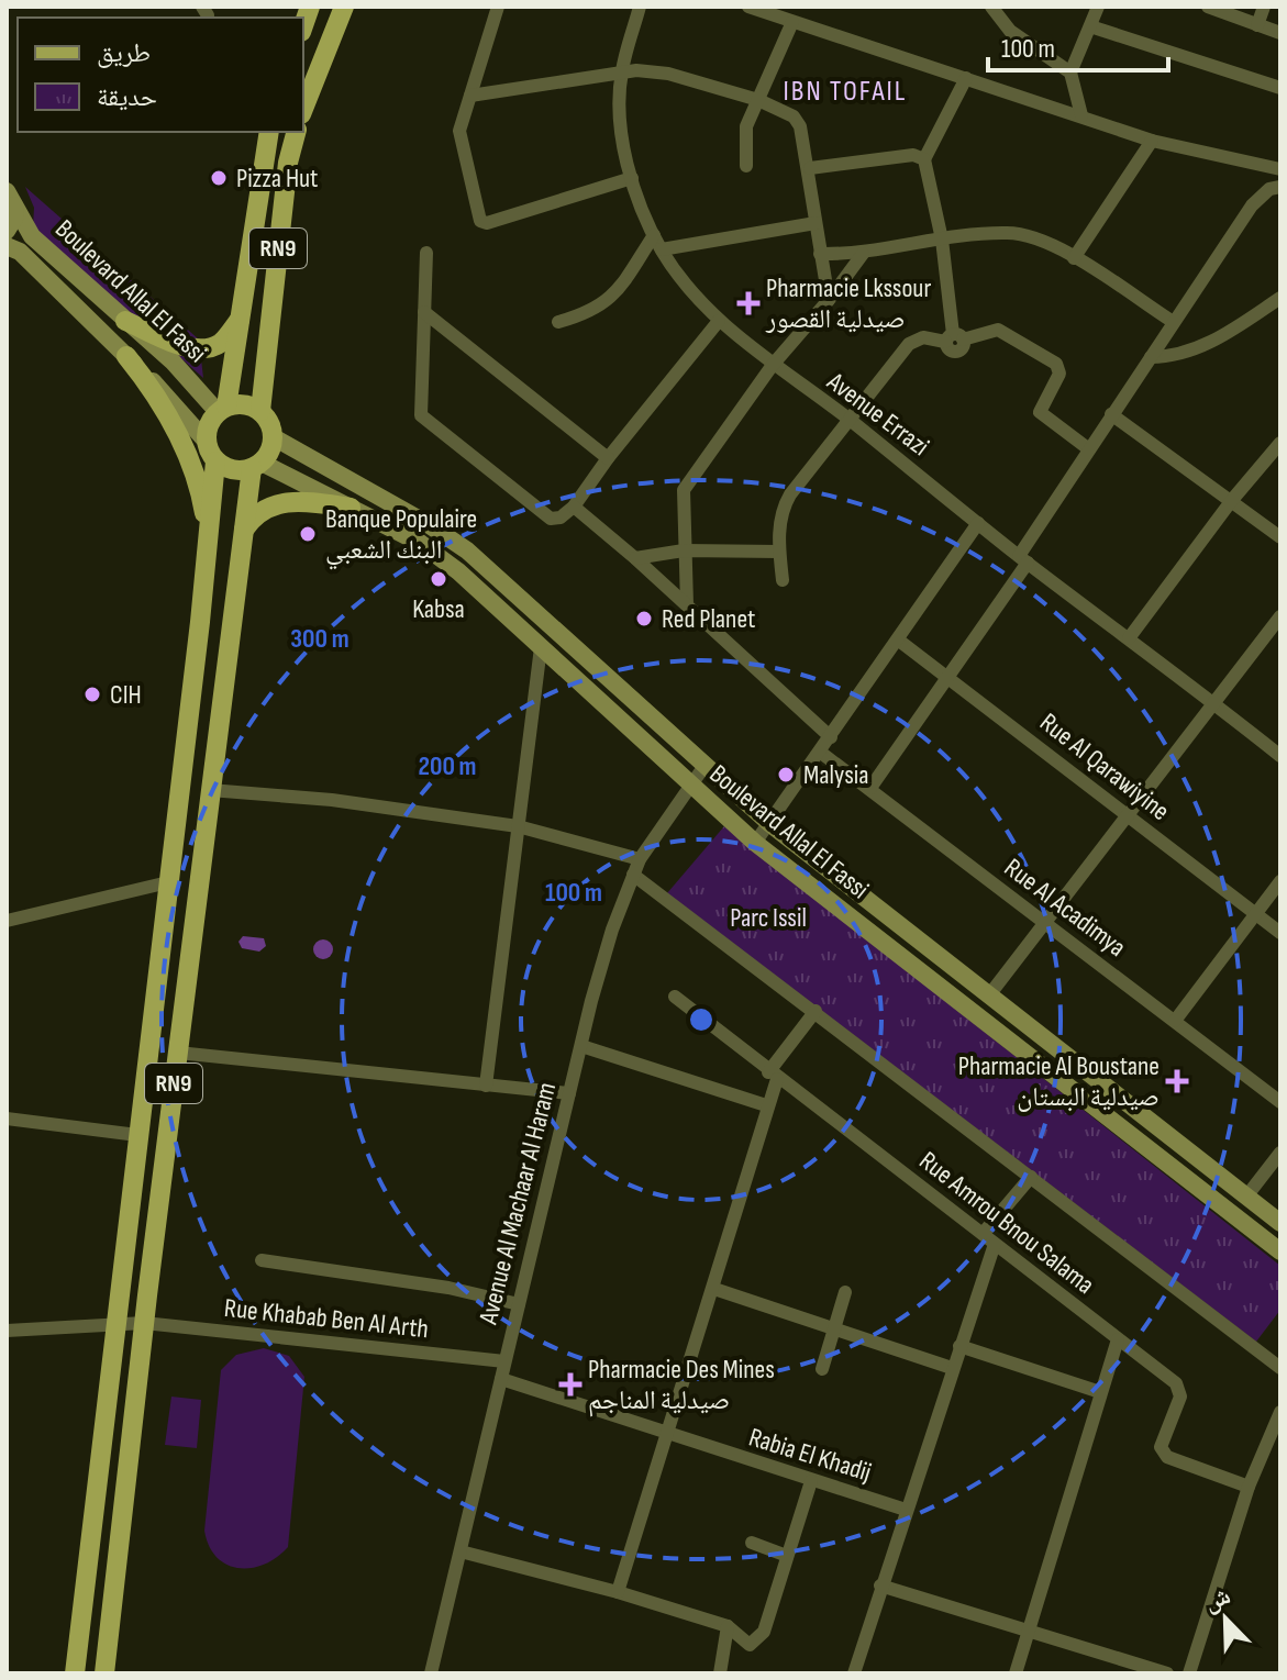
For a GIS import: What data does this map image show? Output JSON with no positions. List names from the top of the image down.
{
  "streets": {
    "main road": ["RN9", "Boulevard Allal El Fassi"],
    "street": [
      "Avenue Errazi",
      "Rue Al Qarawiyine",
      "Rue Al Acadimya",
      "Avenue Al Machaar Al Haram",
      "Rue Amrou Bnou Salama",
      "Rue Khabab Ben Al Arth",
      "Rabia El Khadij"
    ]
  },
  "crossings": [
    ["RN9", "Boulevard Allal El Fassi"],
    ["RN9", "Rue Khabab Ben Al Arth"],
    ["Boulevard Allal El Fassi", "Avenue Al Machaar Al Haram"],
    ["Avenue Al Machaar Al Haram", "Rue Khabab Ben Al Arth"],
    ["Avenue Al Machaar Al Haram", "Rabia El Khadij"]
  ],
  "districts": ["IBN TOFAIL"],
  "parks": ["Parc Issil"],
  "places": {
    "other": [
      "Pizza Hut",
      "Banque Populaire البنك الشعبي",
      "Kabsa",
      "Red Planet",
      "CIH",
      "Malysia"
    ],
    "health": ["Pharmacie Lkssour صيدلية القصور", "Pharmacie Al Boustane صيدلية البستان", "Pharmacie Des Mines صيدلية المناجم"]
  },
  "legend": ["طريق", "حديقة"],
  "scale_bar": "100 m",
  "north": "top left",
  "rings": ["300 m", "200 m", "100 m"]
}
